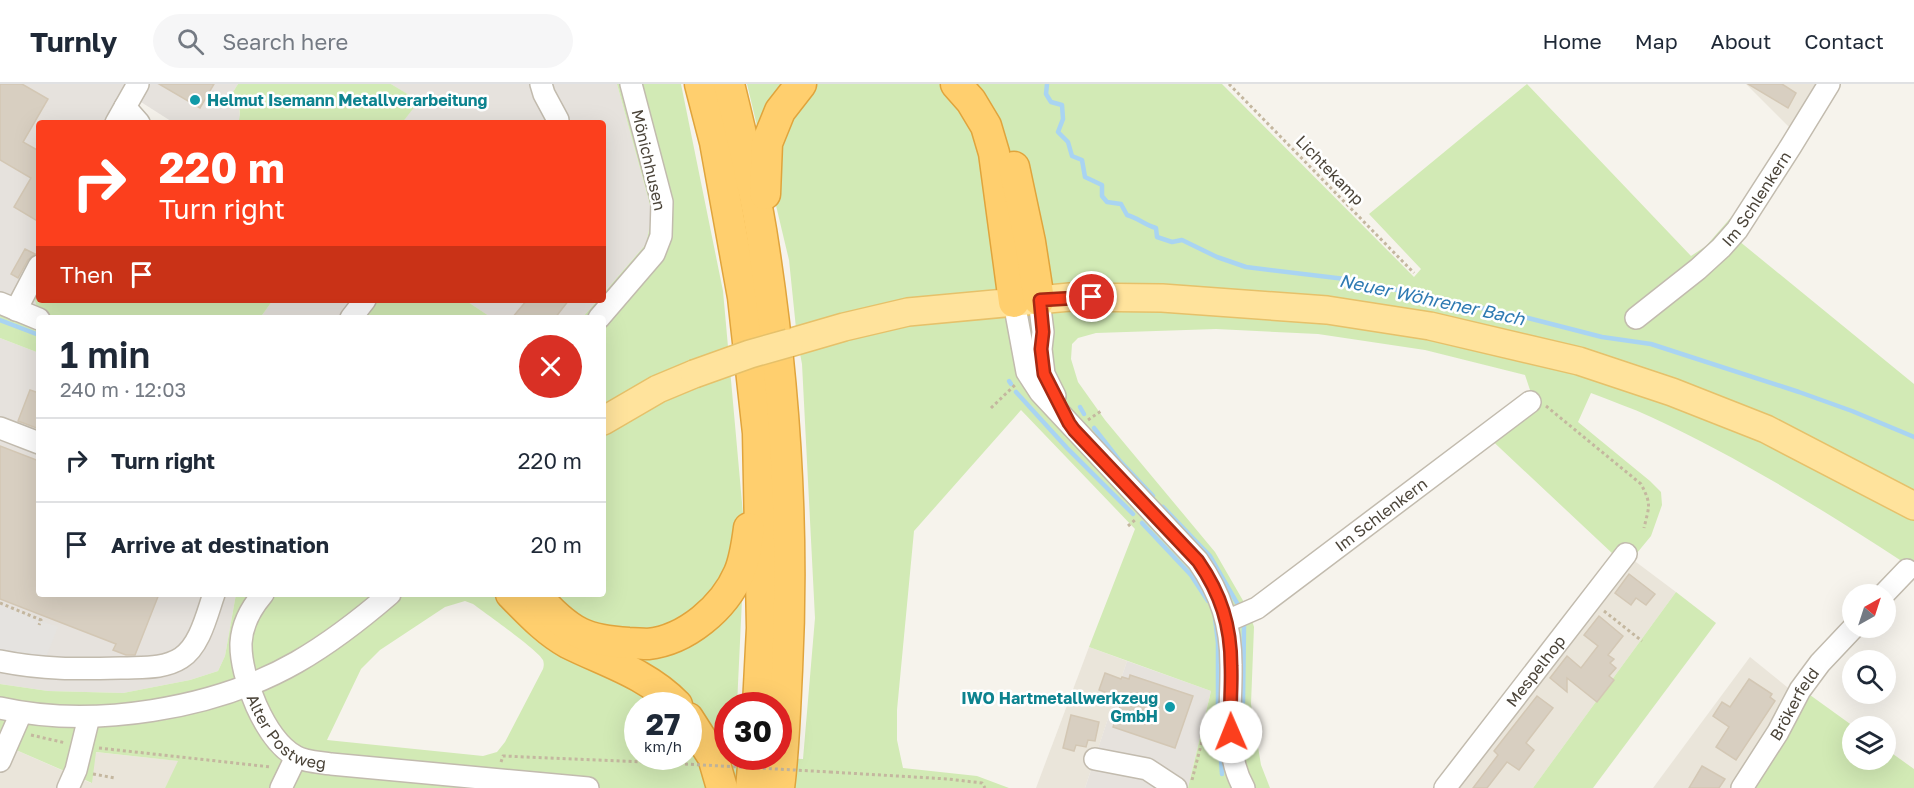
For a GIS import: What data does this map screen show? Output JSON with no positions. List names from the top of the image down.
{
  "streets": {
    "street": [
      "Mönichhusen",
      "Im Schlenkern",
      "Mespelhop",
      "Brökerfeld",
      "Alter Postweg"
    ],
    "path": ["Lichtekamp"]
  },
  "water": ["Neuer Wöhrener Bach"],
  "places": ["Helmut Isemann Metallverarbeitung", "IWO Hartmetallwerkzeug GmbH"],
  "north": "top right",
  "page": {
    "header": "Turnly",
    "search": "Search here",
    "nav": [
      "Home",
      "Map",
      "About",
      "Contact"
    ],
    "turn": ["220 m", "Turn right"],
    "then": "Then",
    "heading": ["1 min", "240 m · 12:03"],
    "list": [
      {
        "name": "Turn right",
        "value": "220 m"
      },
      {
        "name": "Arrive at destination",
        "value": "20 m"
      }
    ],
    "speed": "27 km/h",
    "limit": "30"
  }
}
